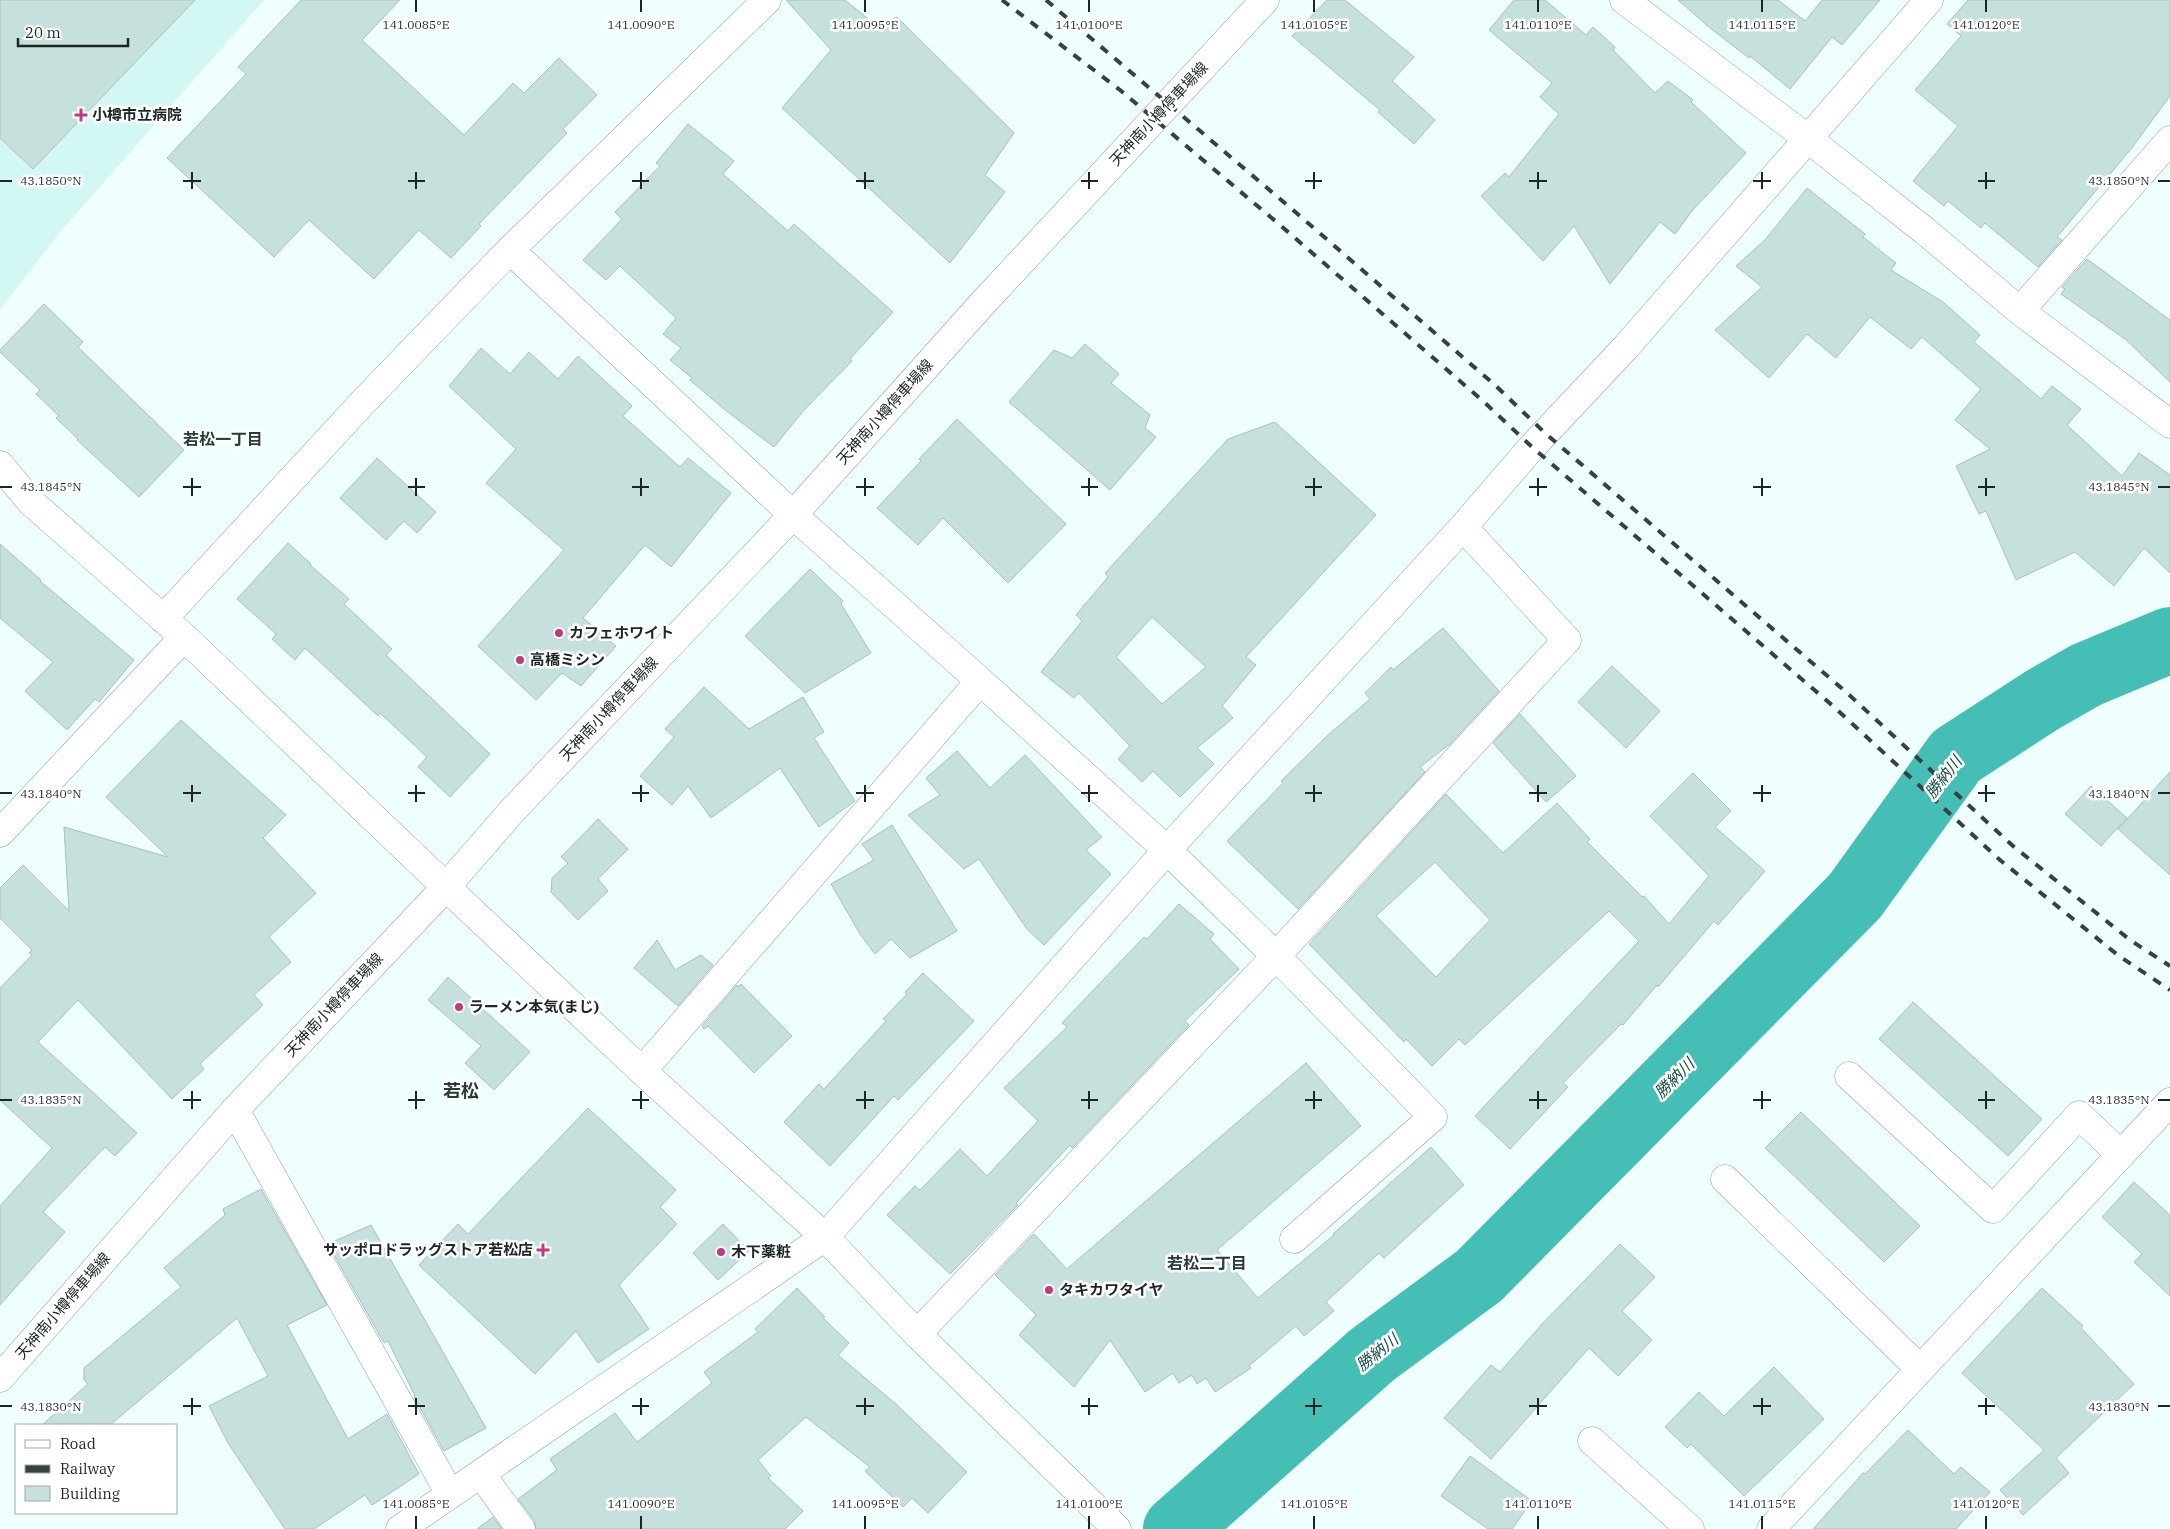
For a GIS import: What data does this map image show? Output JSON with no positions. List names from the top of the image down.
{
  "streets": {
    "street": ["天神南小樽停車場線"]
  },
  "districts": ["若松一丁目", "若松", "若松二丁目"],
  "water": ["勝納川"],
  "places": {
    "health": ["小樽市立病院", "サッポロドラッグストア若松店"],
    "other": [
      "カフェホワイト",
      "高橋ミシン",
      "ラーメン本気(まじ)",
      "木下薬粧",
      "タキカワタイヤ"
    ]
  },
  "legend": ["Road", "Railway", "Building"],
  "scale_bar": "20 m",
  "coordinates": [
    "141.0085°E",
    "141.0090°E",
    "141.0095°E",
    "141.0100°E",
    "141.0105°E",
    "141.0110°E",
    "141.0115°E",
    "141.0120°E",
    "43.1850°N",
    "43.1845°N",
    "43.1840°N",
    "43.1835°N",
    "43.1830°N"
  ]
}
